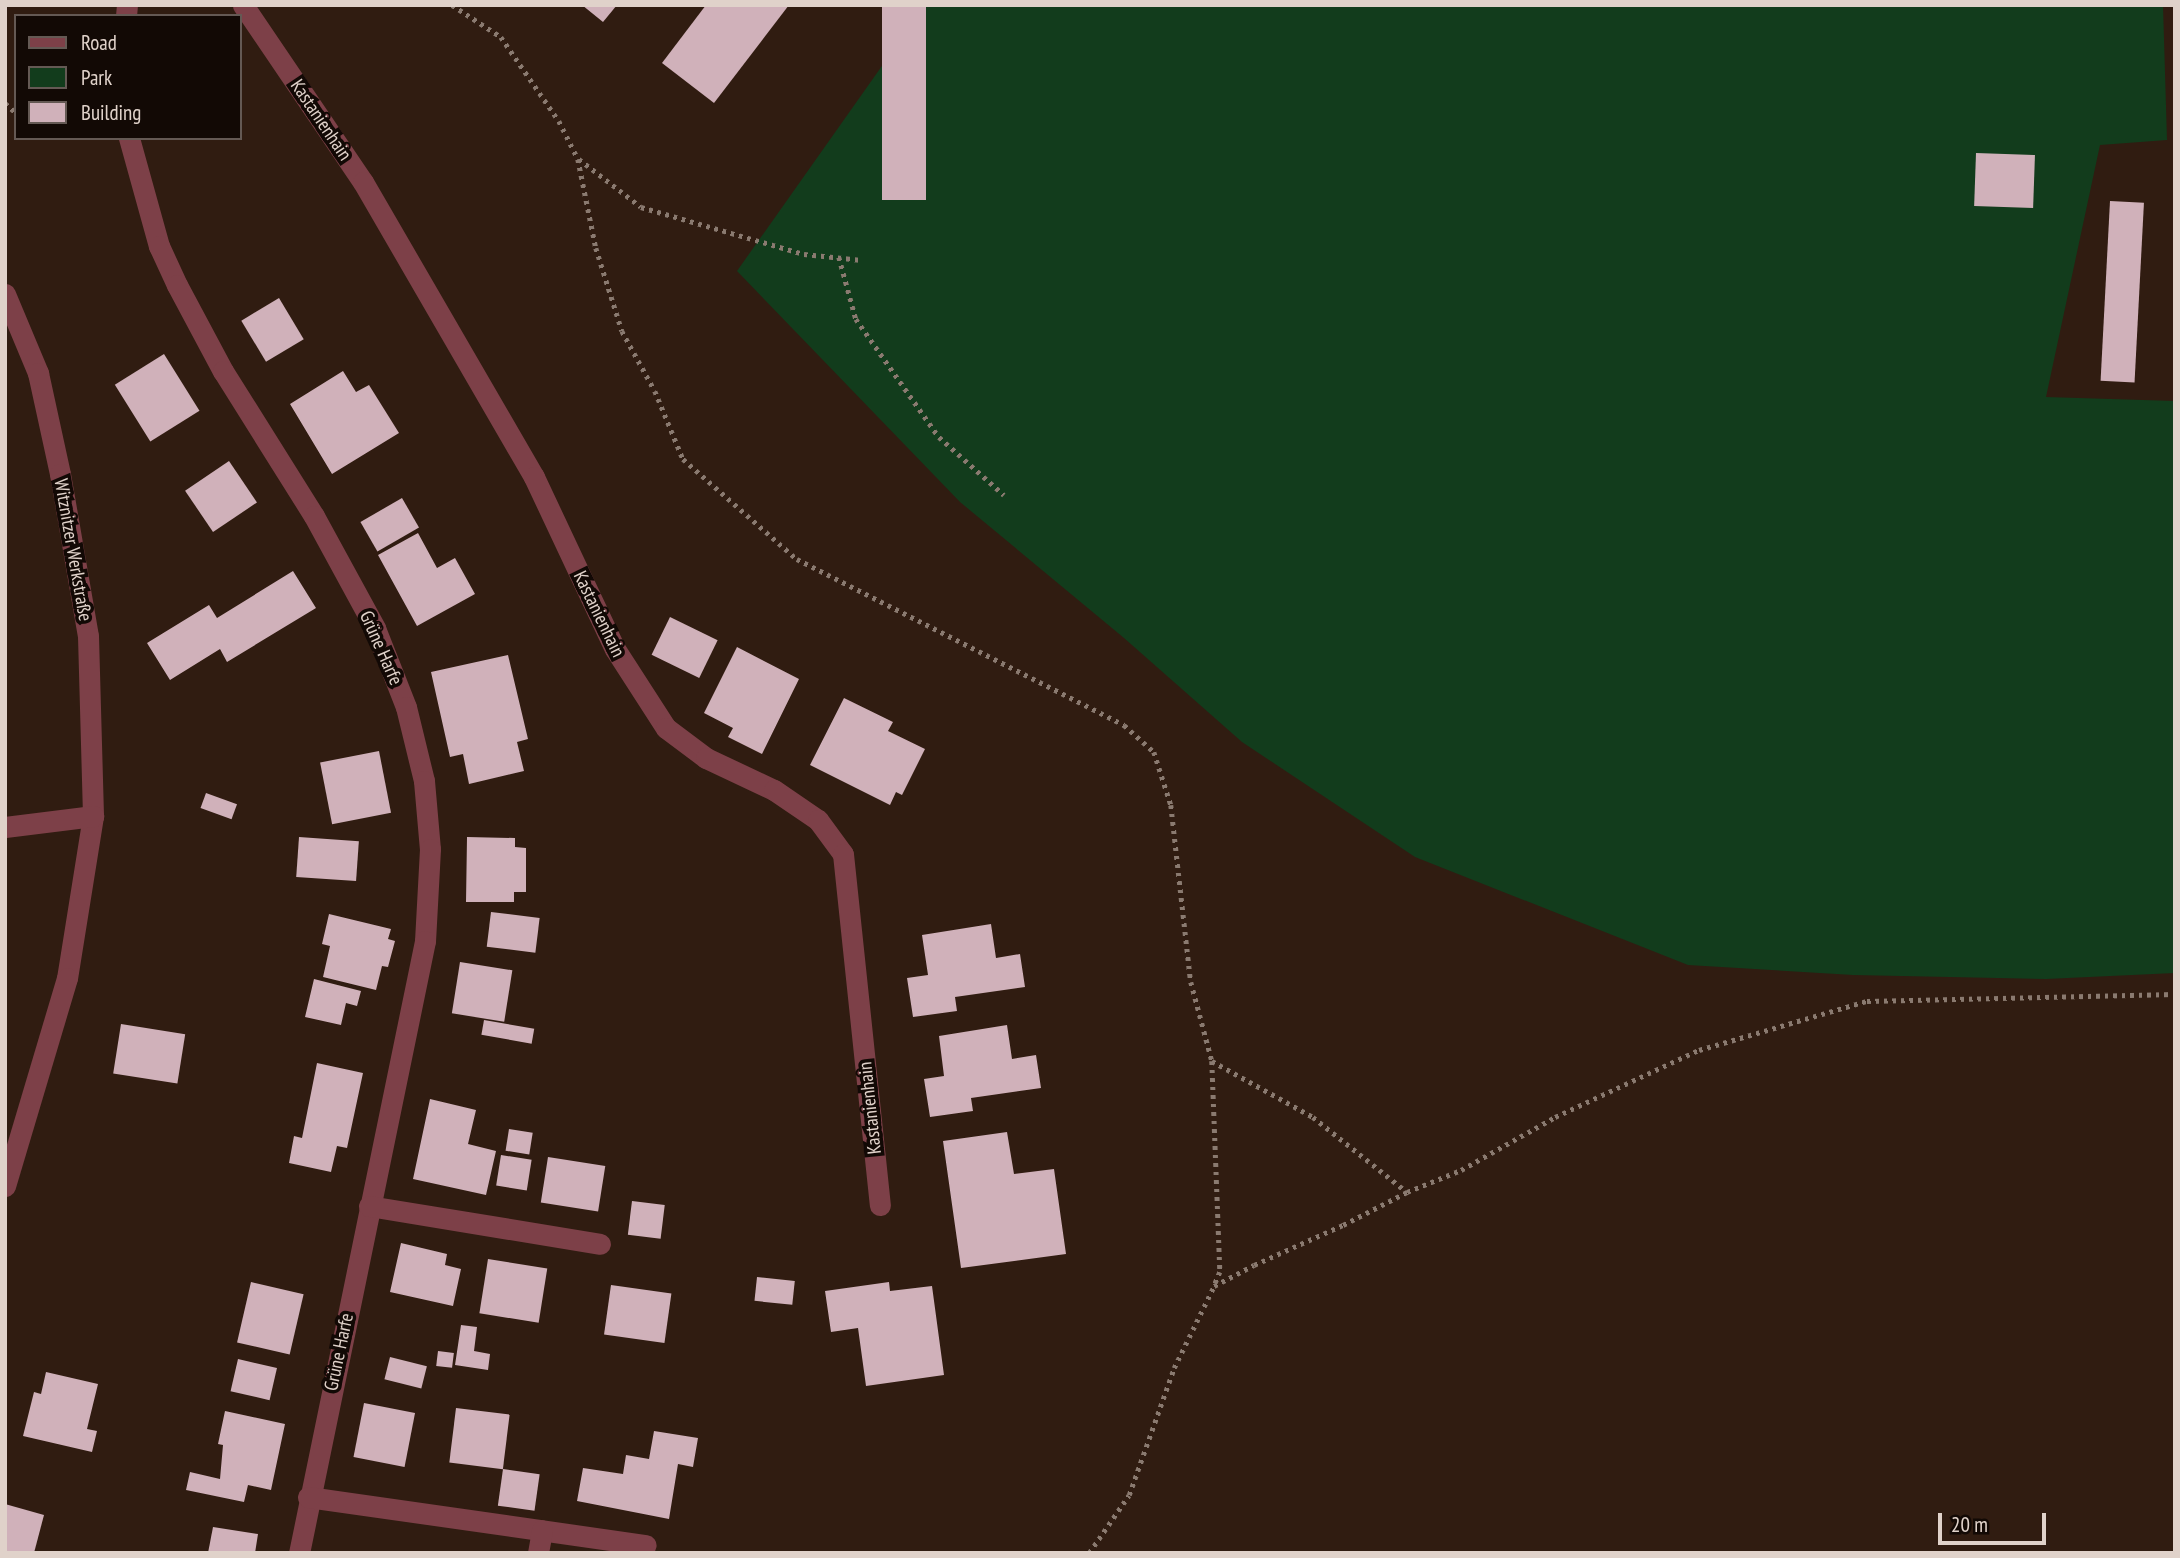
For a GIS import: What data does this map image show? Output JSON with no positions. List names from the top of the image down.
{
  "streets": {
    "street": ["Kastanienhain", "Witznitzer Werkstraße", "Grüne Harfe"]
  },
  "legend": ["Road", "Park", "Building"],
  "scale_bar": "20 m"
}
